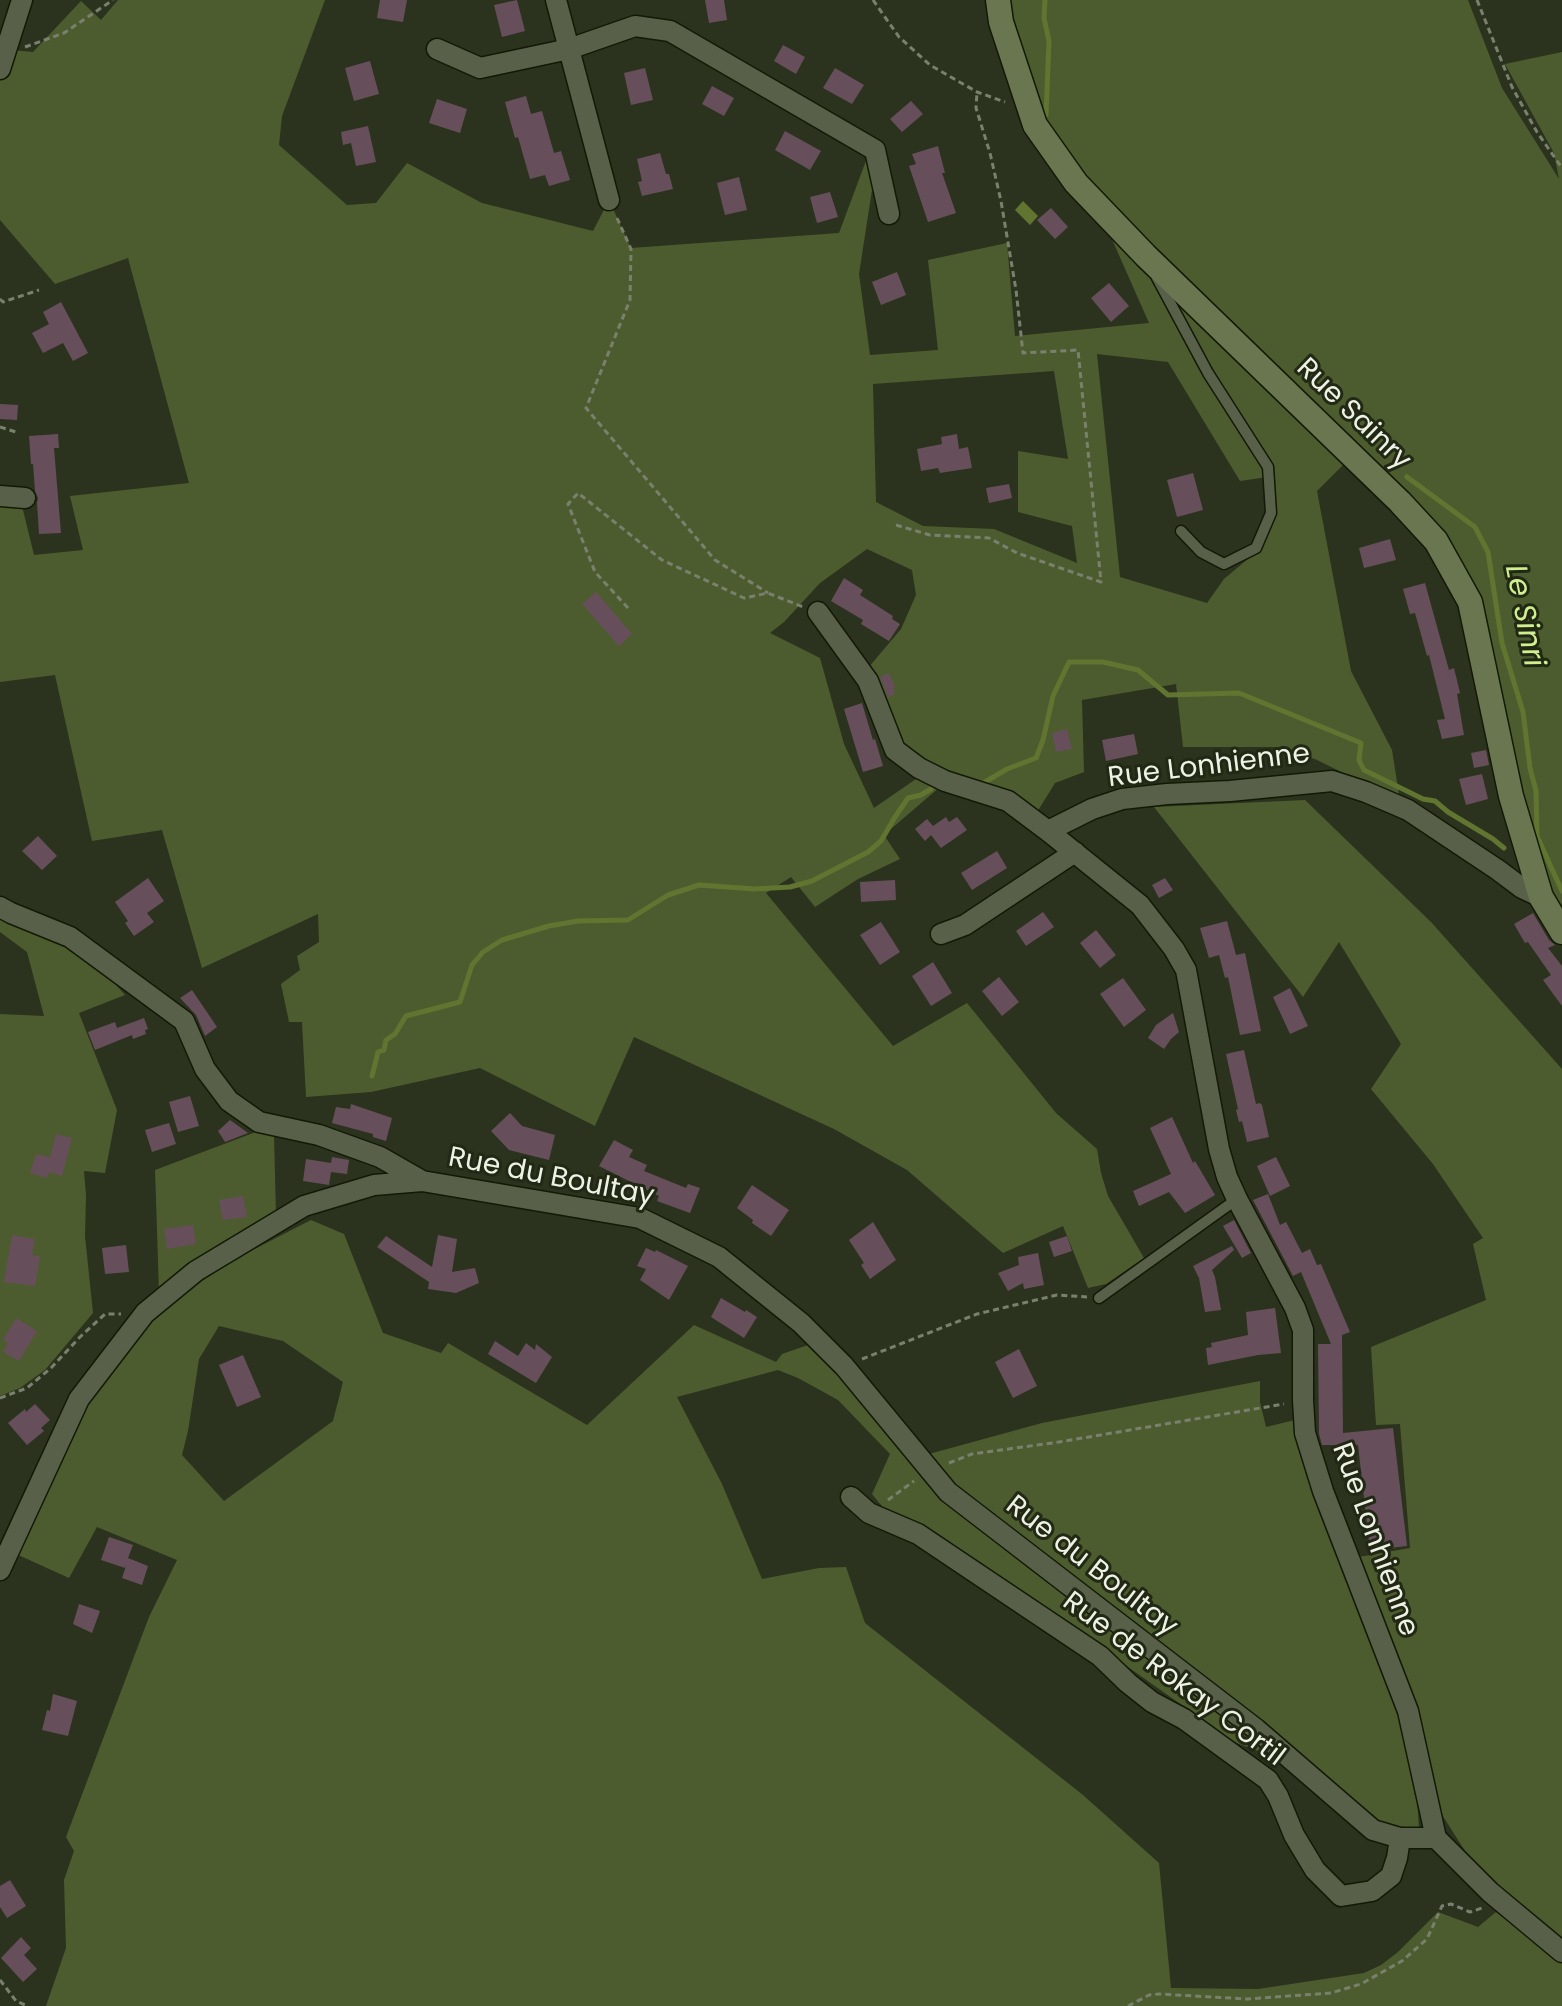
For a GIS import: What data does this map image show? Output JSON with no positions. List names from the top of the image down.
{
  "streets": {
    "street": [
      "Rue Sainry",
      "Rue Lonhienne",
      "Rue du Boultay",
      "Rue de Rokay Cortil"
    ]
  },
  "crossings": [
    ["Rue Sainry", "Rue Lonhienne"],
    ["Rue Lonhienne", "Rue du Boultay"],
    ["Rue du Boultay", "Rue de Rokay Cortil"]
  ],
  "water": ["Le Sinri"]
}
